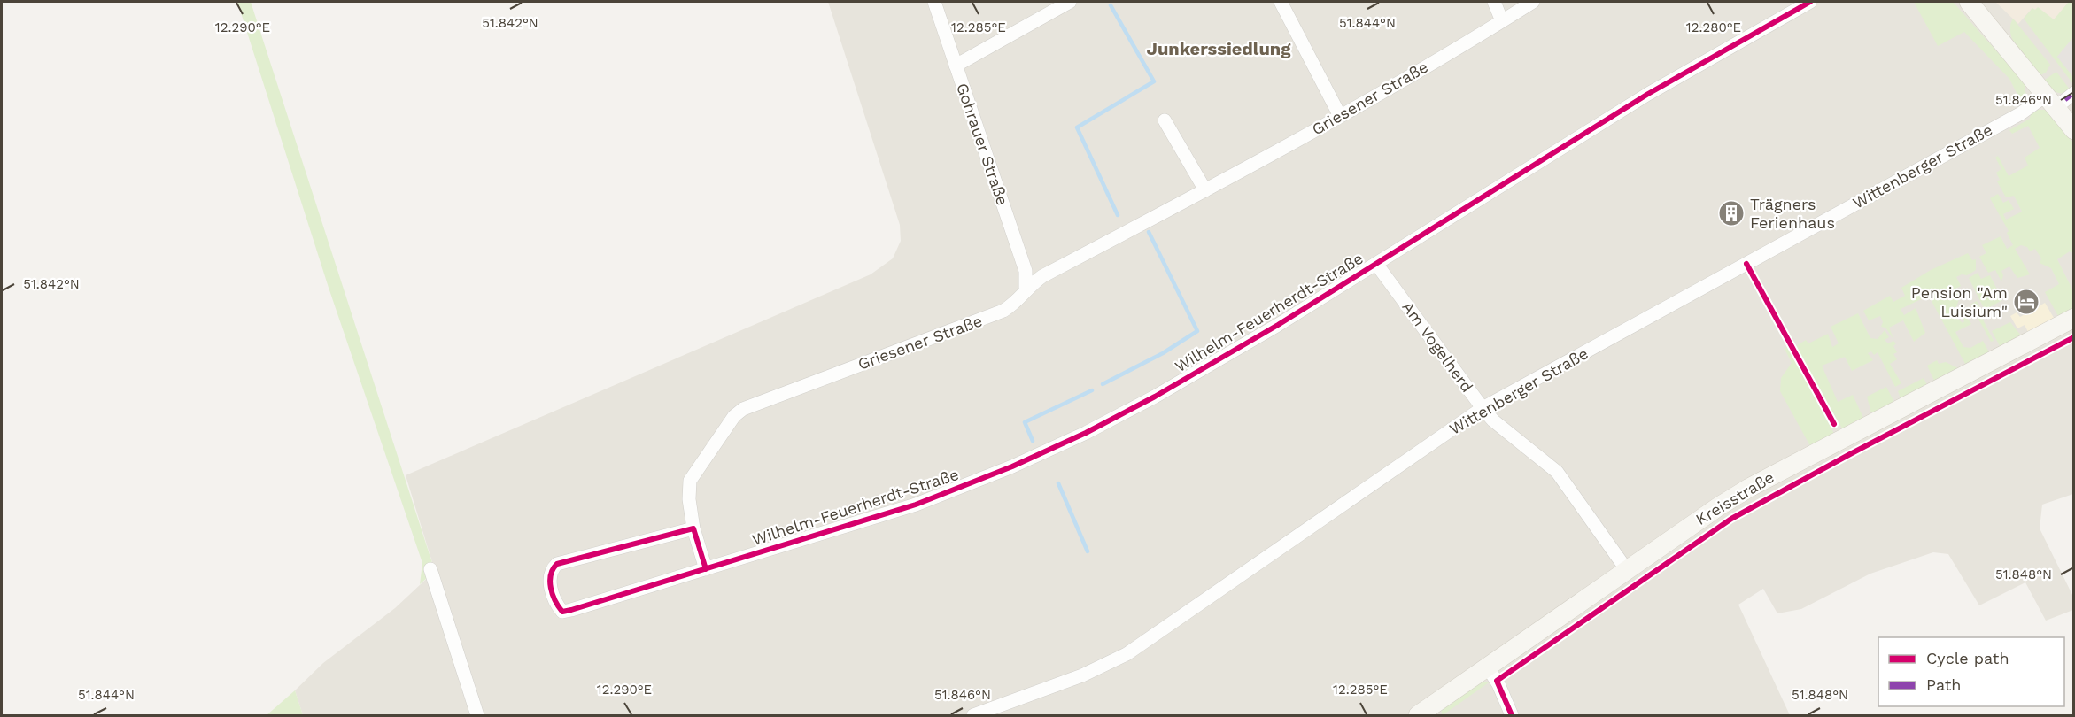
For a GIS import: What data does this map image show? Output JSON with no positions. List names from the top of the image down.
{
  "streets": {
    "main road": ["Kreisstraße"],
    "street": [
      "Griesener Straße",
      "Gohrauer Straße",
      "Wittenberger Straße",
      "Wilhelm-Feuerherdt-Straße",
      "Am Vogelherd"
    ]
  },
  "crossings": [
    ["Griesener Straße", "Gohrauer Straße"],
    ["Griesener Straße", "Wilhelm-Feuerherdt-Straße"],
    ["Wittenberger Straße", "Am Vogelherd"],
    ["Wilhelm-Feuerherdt-Straße", "Am Vogelherd"],
    ["Am Vogelherd", "Kreisstraße"]
  ],
  "districts": ["Junkerssiedlung"],
  "places": {
    "building": ["Trägners Ferienhaus"],
    "hotel": ["Pension \"Am Luisium\""]
  },
  "legend": ["Cycle path", "Path"],
  "coordinates": [
    "51.842°N",
    "51.844°N",
    "12.290°E",
    "12.285°E",
    "12.280°E",
    "51.846°N",
    "51.848°N"
  ]
}
